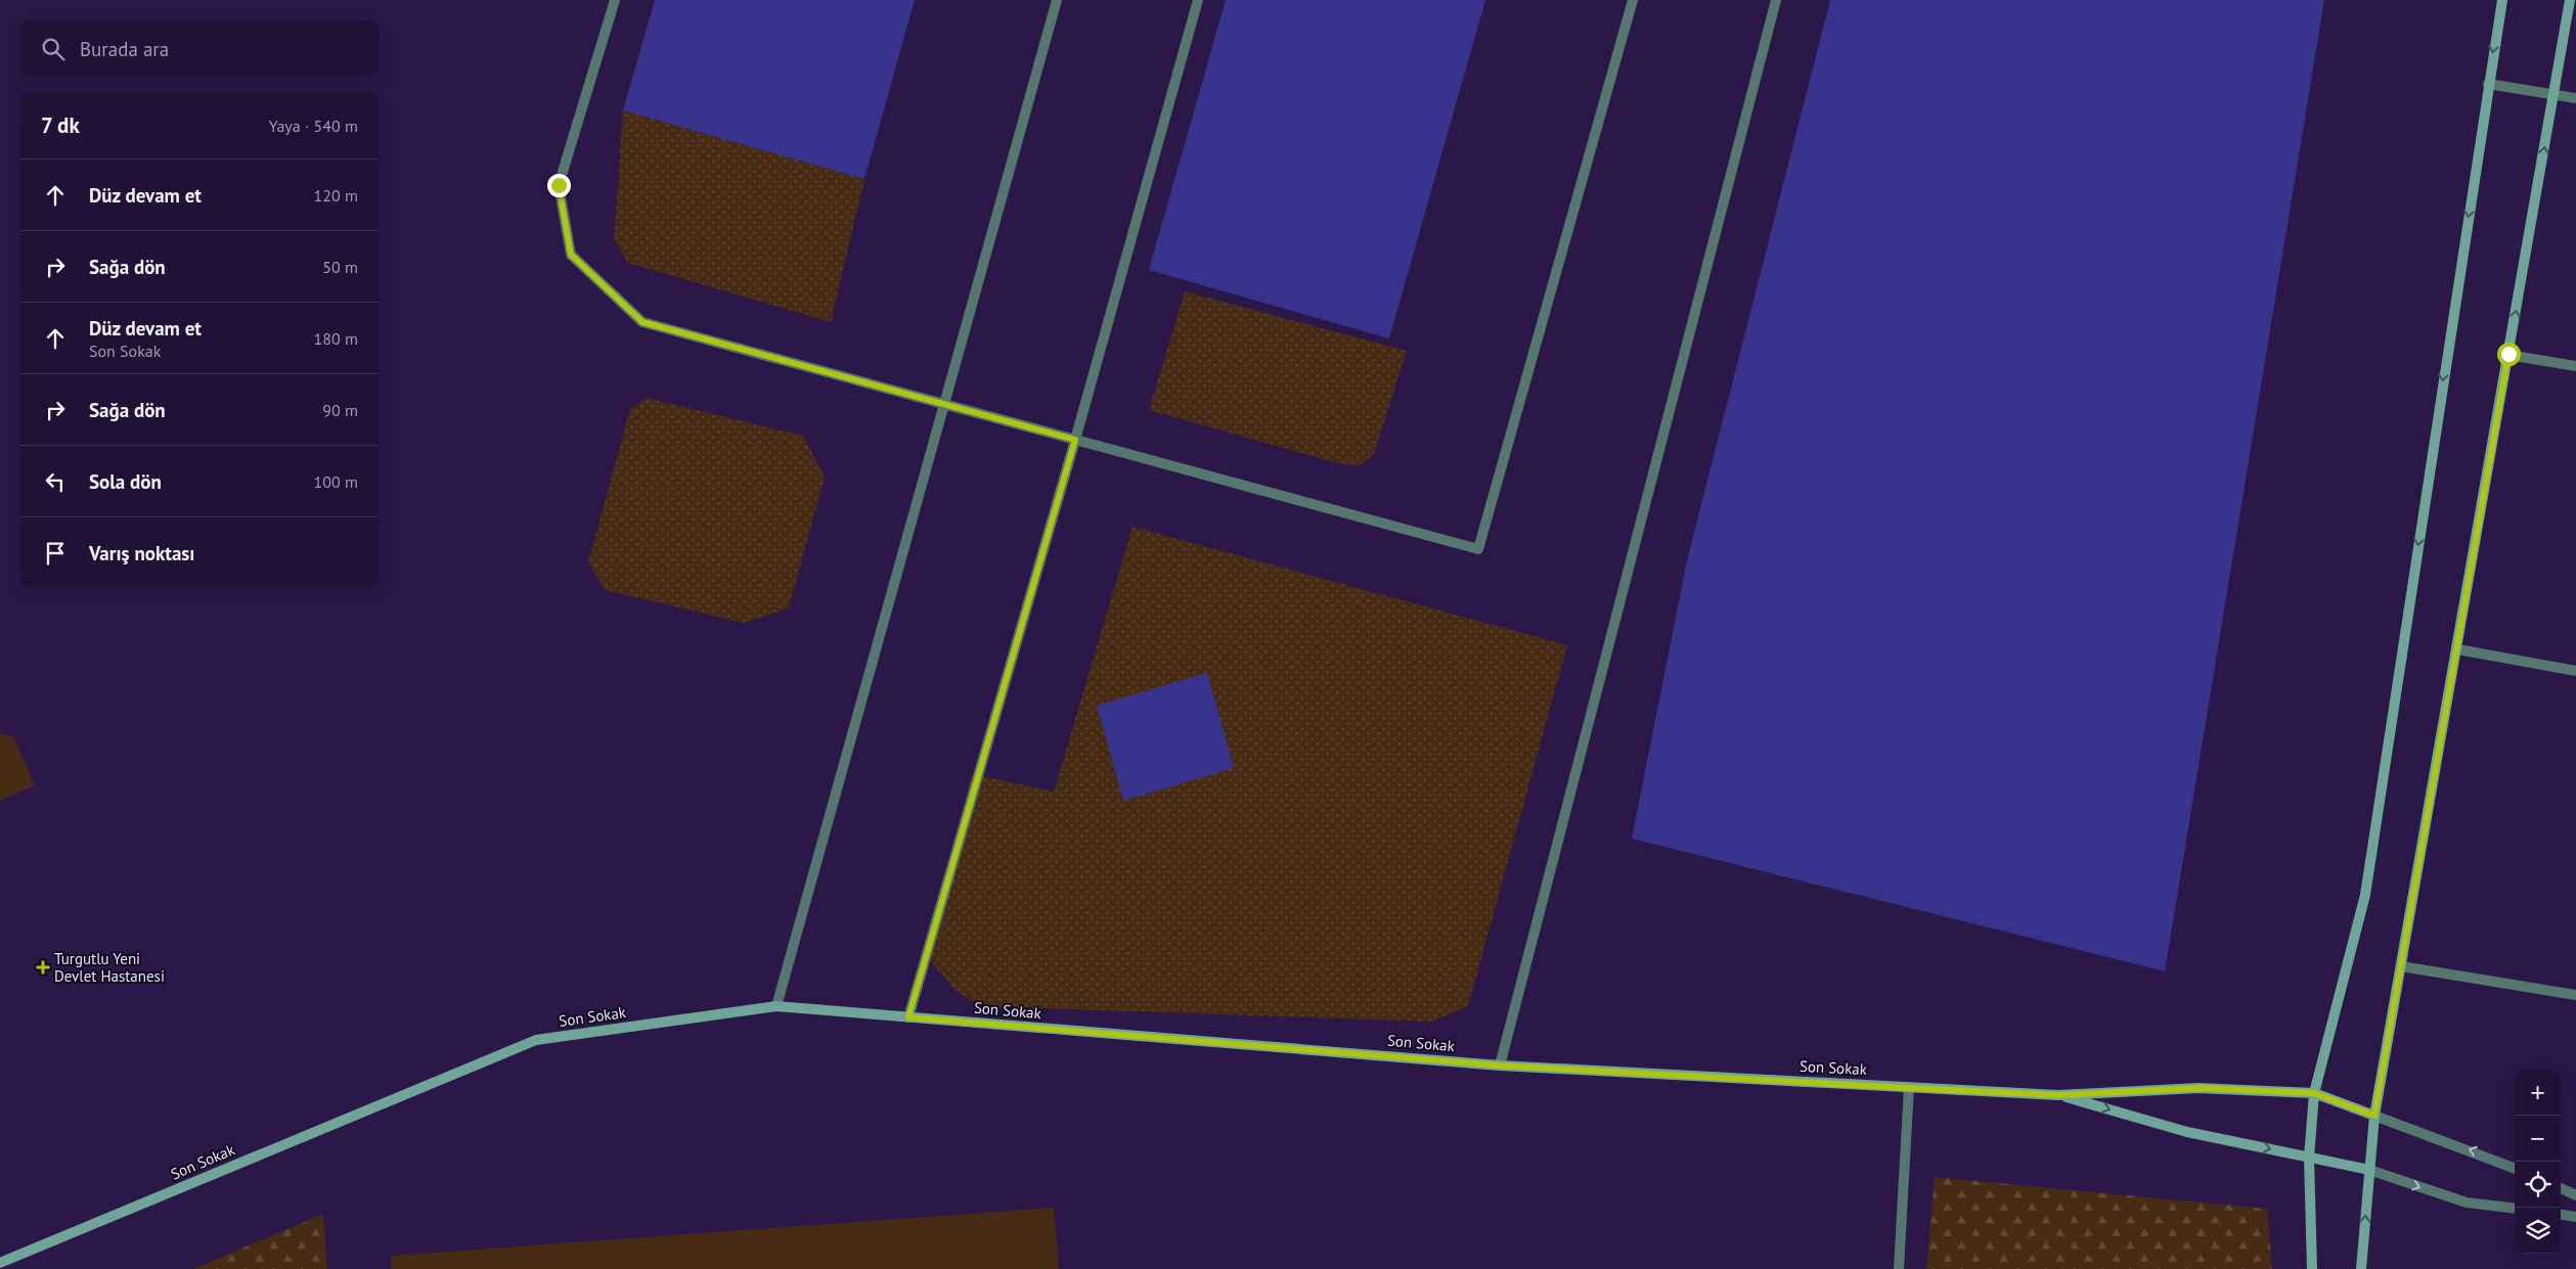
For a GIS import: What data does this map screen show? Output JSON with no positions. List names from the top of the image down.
{
  "streets": {
    "main road": ["Son Sokak"]
  },
  "places": {
    "health": ["Turgutlu Yeni Devlet Hastanesi"]
  },
  "page": {
    "search": "Burada ara",
    "heading": ["7 dk", "Yaya · 540 m"],
    "list": [
      ["Düz devam et", "120 m"],
      ["Sağa dön", "50 m"],
      ["Düz devam et", "Son Sokak", "180 m"],
      ["Sağa dön", "90 m"],
      ["Sola dön", "100 m"],
      "Varış noktası"
    ],
    "map_buttons": ["+", "−"]
  }
}
